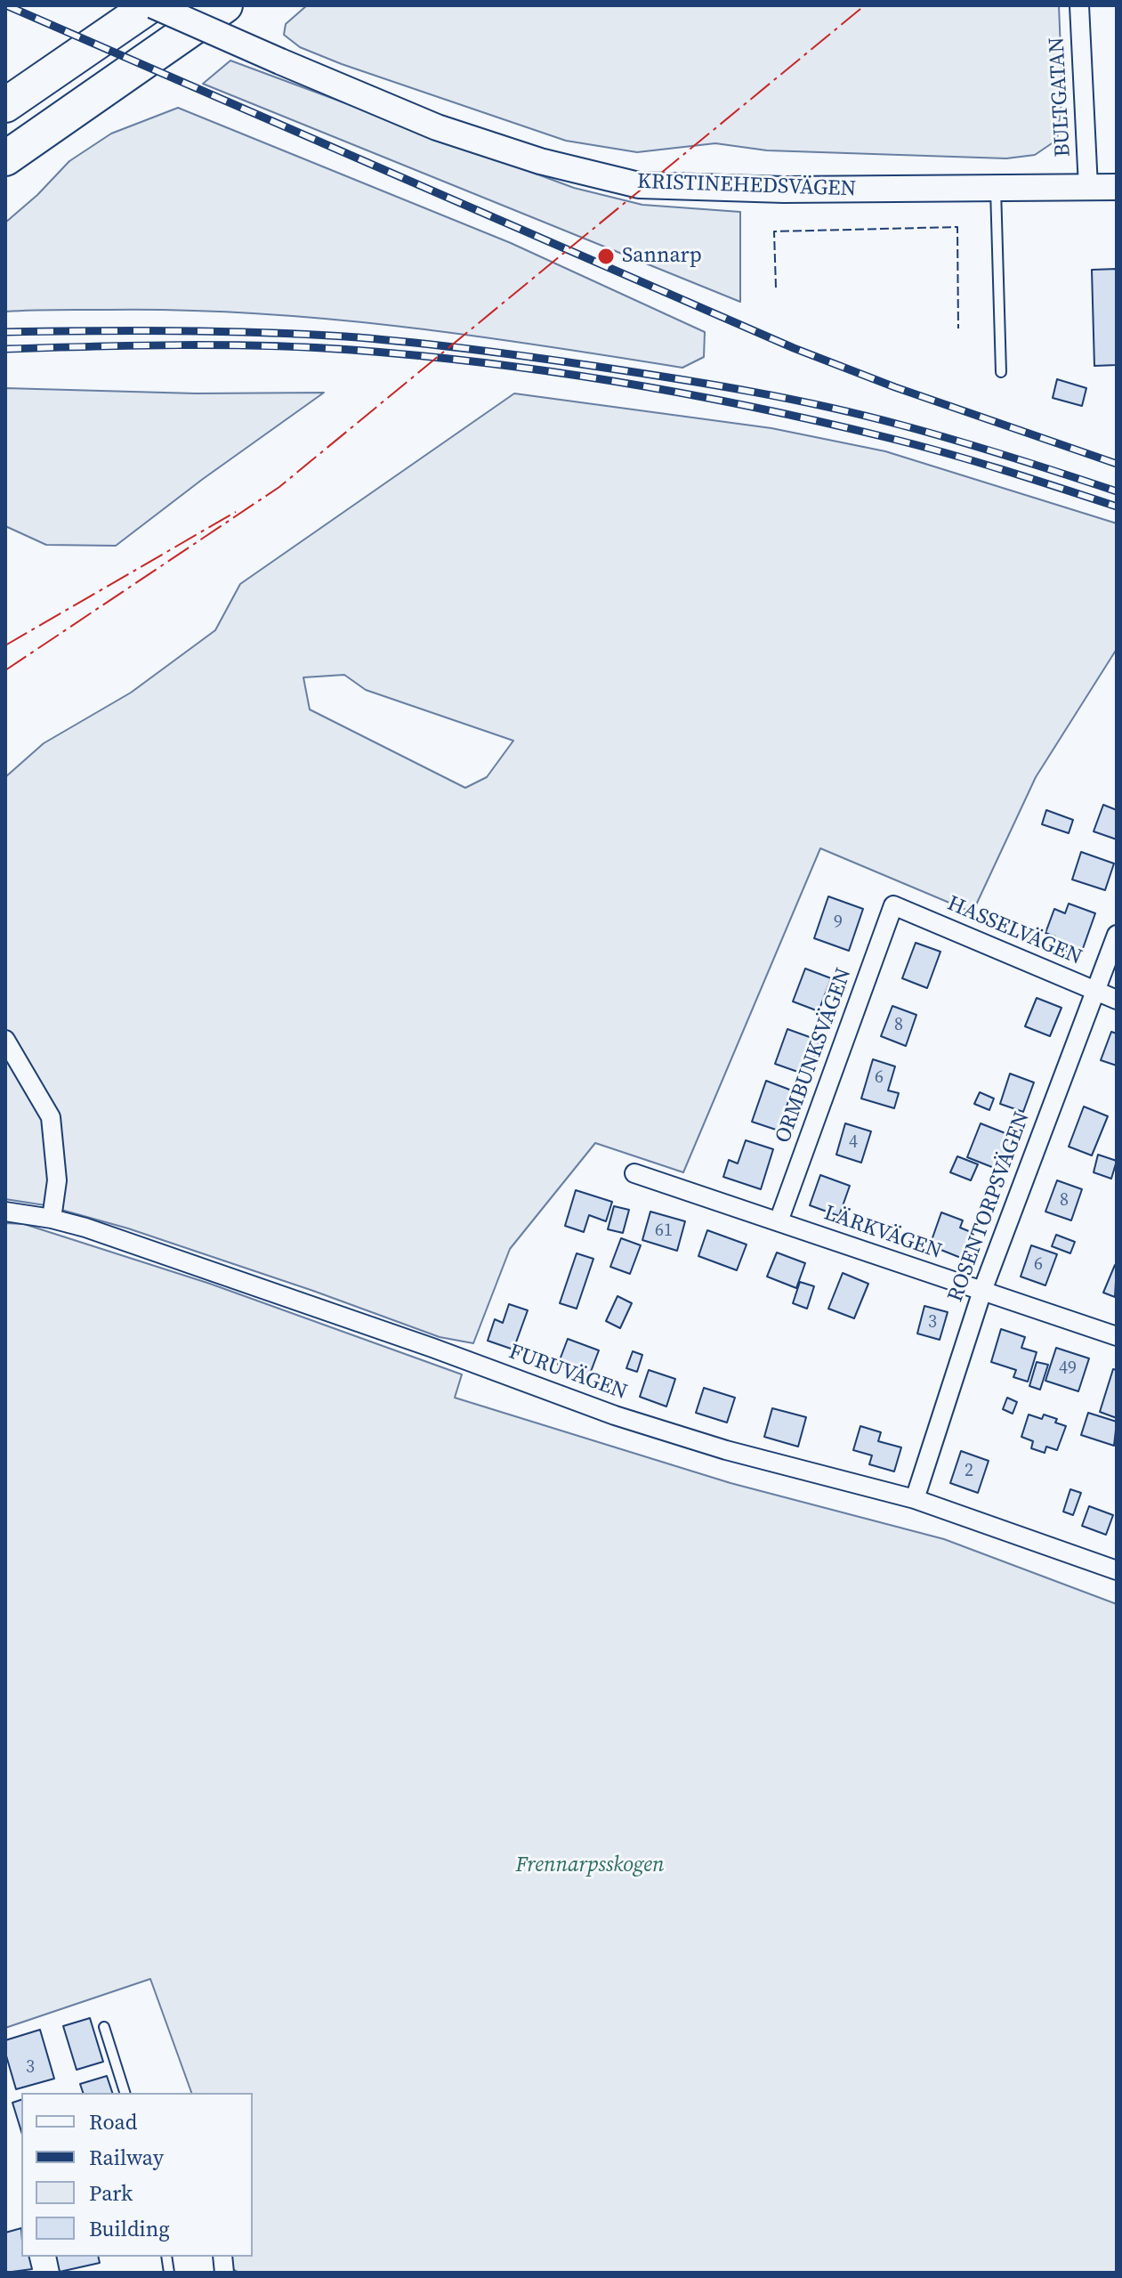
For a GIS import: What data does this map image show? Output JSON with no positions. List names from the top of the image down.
{
  "streets": {
    "street": [
      "BULTGATAN",
      "KRISTINEHEDSVÄGEN",
      "HASSELVÄGEN",
      "ORMBUNKSVÄGEN",
      "ROSENTORPSVÄGEN",
      "LÄRKVÄGEN",
      "FURUVÄGEN"
    ]
  },
  "crossings": [
    ["BULTGATAN", "KRISTINEHEDSVÄGEN"],
    ["HASSELVÄGEN", "ORMBUNKSVÄGEN"],
    ["HASSELVÄGEN", "ROSENTORPSVÄGEN"],
    ["ORMBUNKSVÄGEN", "LÄRKVÄGEN"],
    ["ROSENTORPSVÄGEN", "LÄRKVÄGEN"],
    ["ROSENTORPSVÄGEN", "FURUVÄGEN"]
  ],
  "parks": ["Frennarpsskogen"],
  "places": ["Sannarp"],
  "house_numbers": [
    "9",
    "8",
    "6",
    "4",
    "8",
    "61",
    "6",
    "3",
    "49",
    "2",
    "3"
  ],
  "legend": [
    "Road",
    "Railway",
    "Park",
    "Building"
  ]
}
